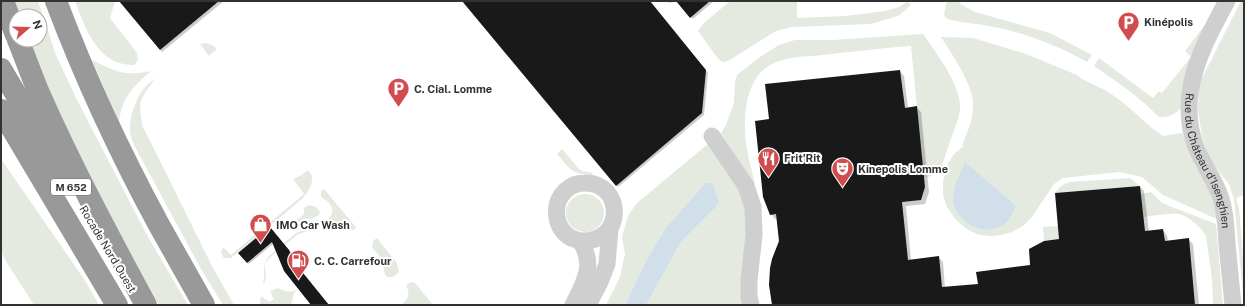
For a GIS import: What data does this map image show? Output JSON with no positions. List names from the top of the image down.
{
  "streets": {
    "highway": ["M 652", "Rocade Nord Ouest"],
    "street": ["Rue du Château d'Isenghien"]
  },
  "places": {
    "parking": ["Kinépolis", "C. Cial. Lomme"],
    "restaurant": ["Frit'Rit"],
    "theatre": ["Kinepolis Lomme"],
    "shop": ["IMO Car Wash"],
    "fuel station": ["C. C. Carrefour"]
  },
  "north": "right"
}
